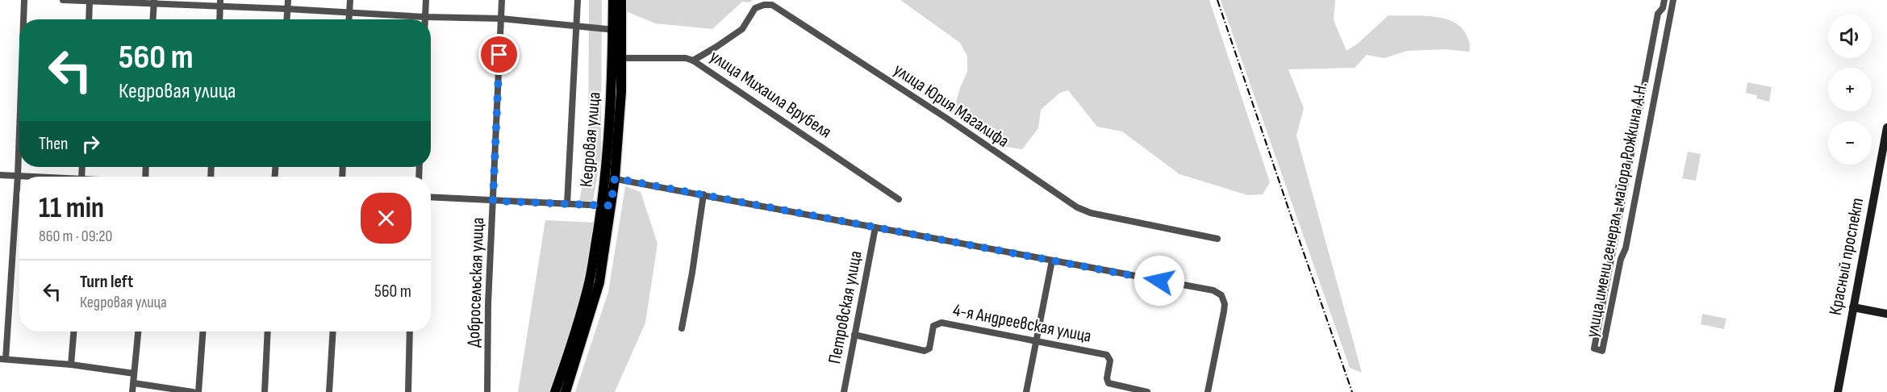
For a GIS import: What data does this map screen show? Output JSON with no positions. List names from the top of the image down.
{
  "streets": {
    "main road": ["Кедровая улица"],
    "street": [
      "улица Михаила Врубеля",
      "улица Юрия Магалифа",
      "улица имени генерал-майора Рожкина А.Н.",
      "Красный проспект",
      "Добросельская улица",
      "Петровская улица",
      "4-я Андреевская улица"
    ]
  },
  "crossings": [
    ["улица Михаила Врубеля", "улица Юрия Магалифа"],
    ["улица Михаила Врубеля", "Кедровая улица"],
    ["Петровская улица", "4-я Андреевская улица"]
  ],
  "page": {
    "map_buttons": ["+", "−"],
    "turn": ["560 m", "Кедровая улица"],
    "then": "Then",
    "heading": ["11 min", "860 m · 09:20"],
    "list": [
      {
        "name": "Turn left",
        "note": "Кедровая улица",
        "value": "560 m"
      }
    ]
  }
}
